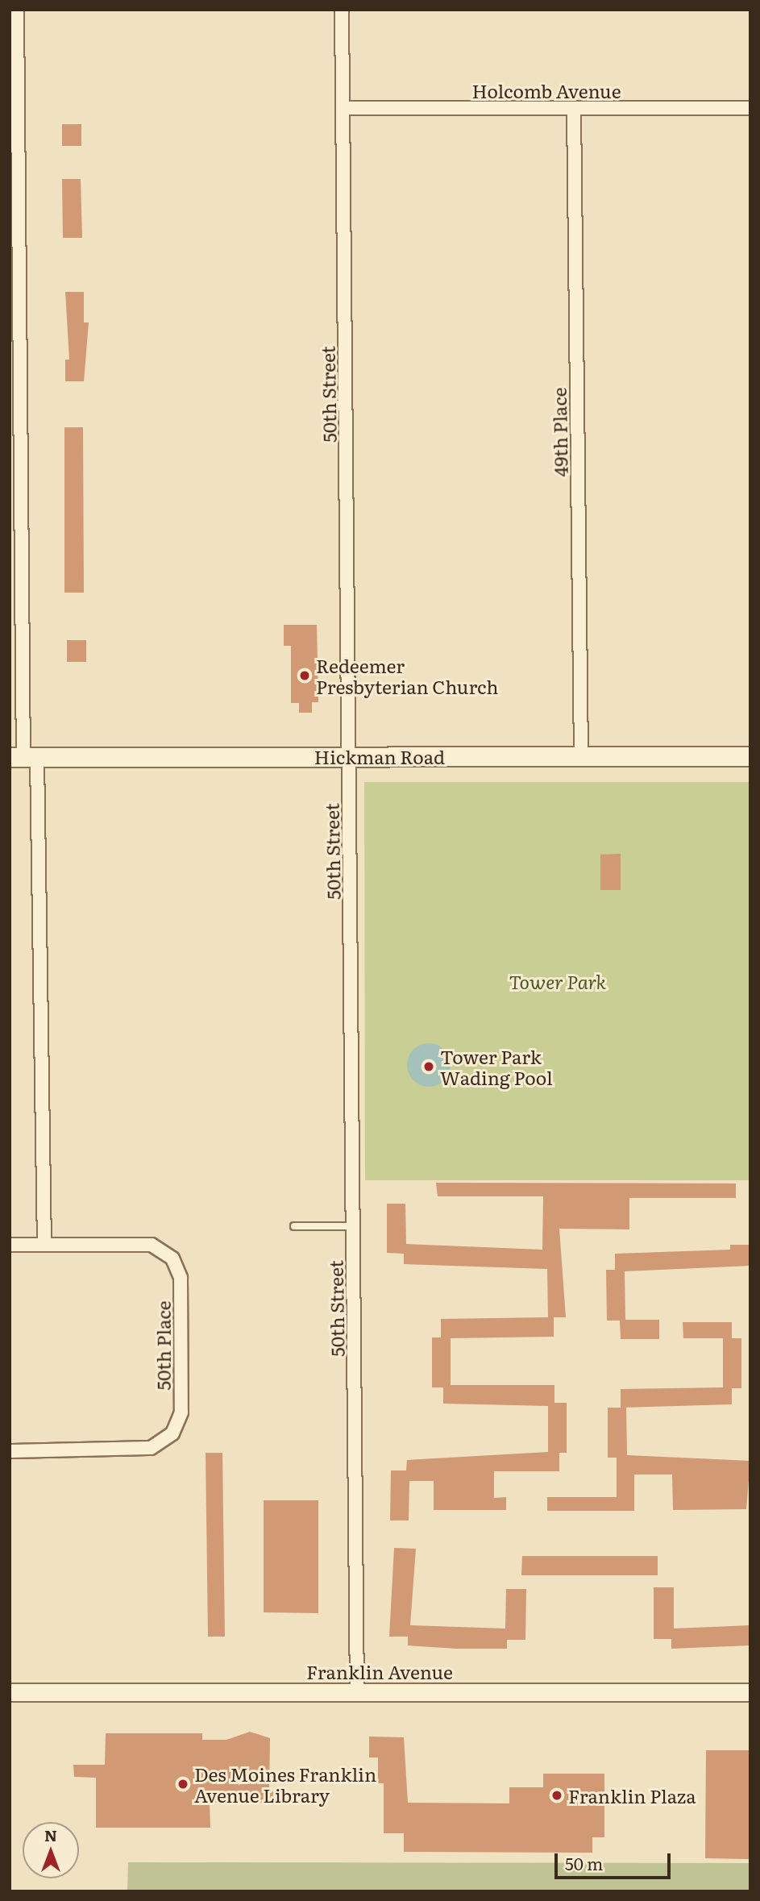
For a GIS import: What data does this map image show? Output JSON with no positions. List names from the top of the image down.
{
  "streets": {
    "main road": ["Hickman Road"],
    "street": [
      "Holcomb Avenue",
      "50th Street",
      "49th Place",
      "50th Place",
      "Franklin Avenue"
    ]
  },
  "crossings": [
    ["Holcomb Avenue", "50th Street"],
    ["Holcomb Avenue", "49th Place"],
    ["50th Street", "Hickman Road"],
    ["50th Street", "Franklin Avenue"],
    ["49th Place", "Hickman Road"]
  ],
  "parks": ["Tower Park"],
  "places": [
    "Redeemer Presbyterian Church",
    "Tower Park Wading Pool",
    "Des Moines Franklin Avenue Library",
    "Franklin Plaza"
  ],
  "scale_bar": "50 m",
  "north": "top"
}
